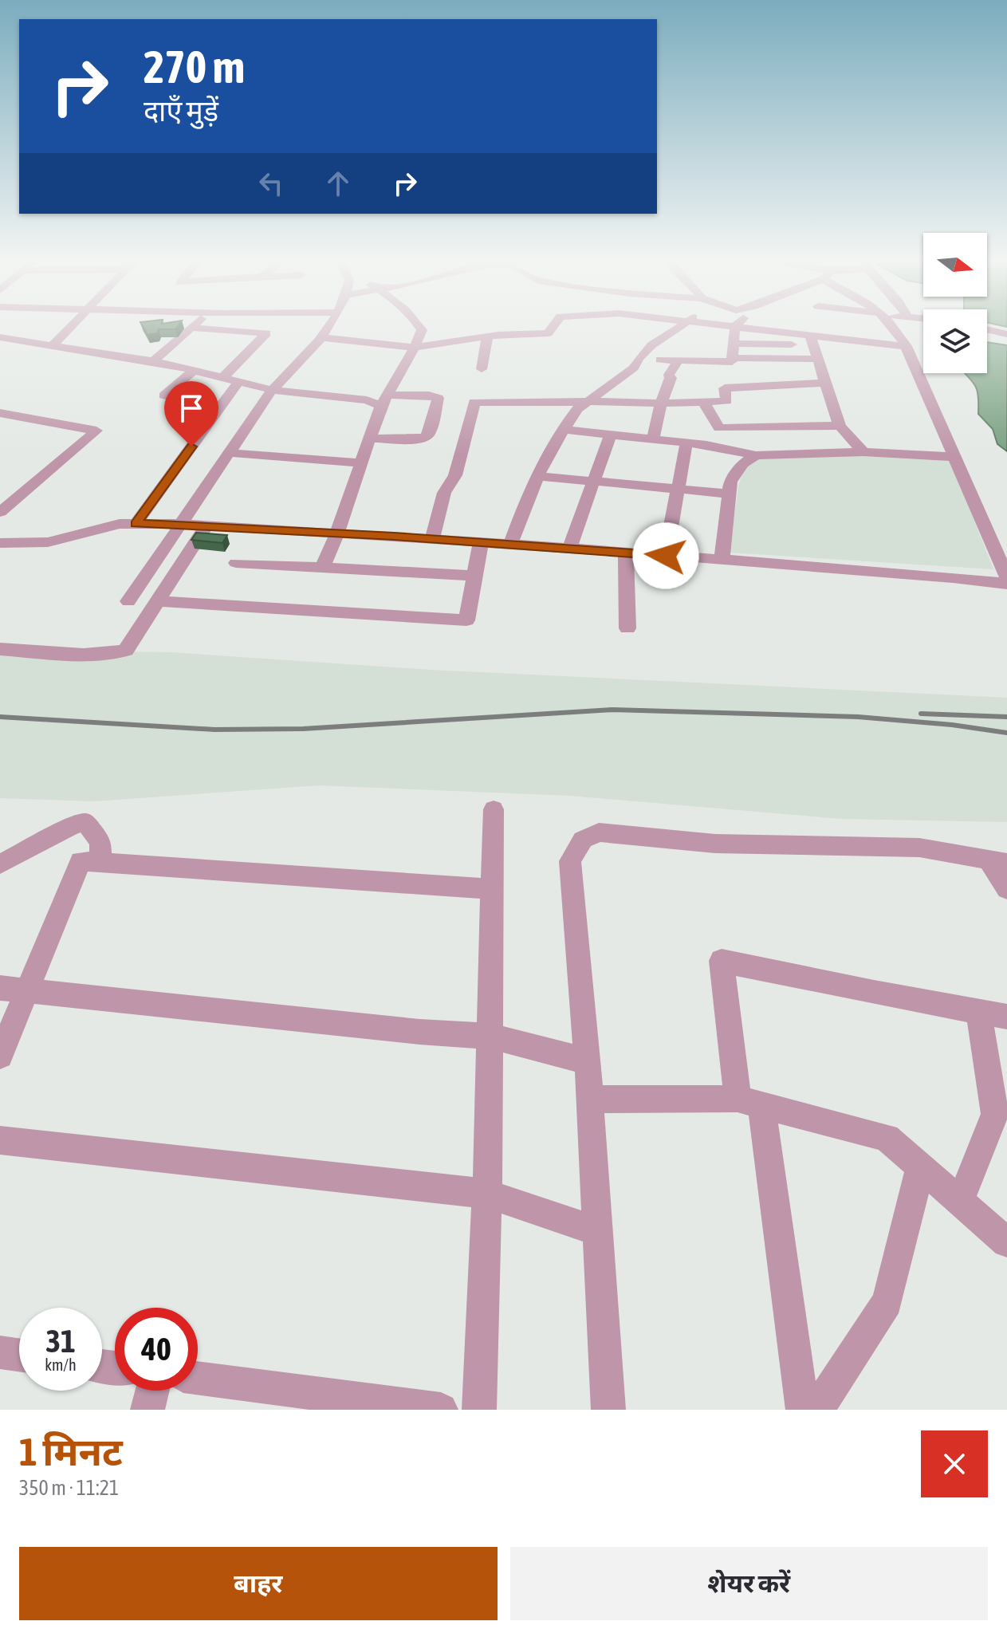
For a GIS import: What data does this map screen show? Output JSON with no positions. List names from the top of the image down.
{
  "north": "right",
  "page": {
    "turn": ["270 m", "दाएँ मुड़ें"],
    "speed": "31 km/h",
    "limit": "40",
    "heading": ["1 मिनट", "350 m · 11:21"],
    "buttons": ["बाहर", "शेयर करें"]
  }
}
